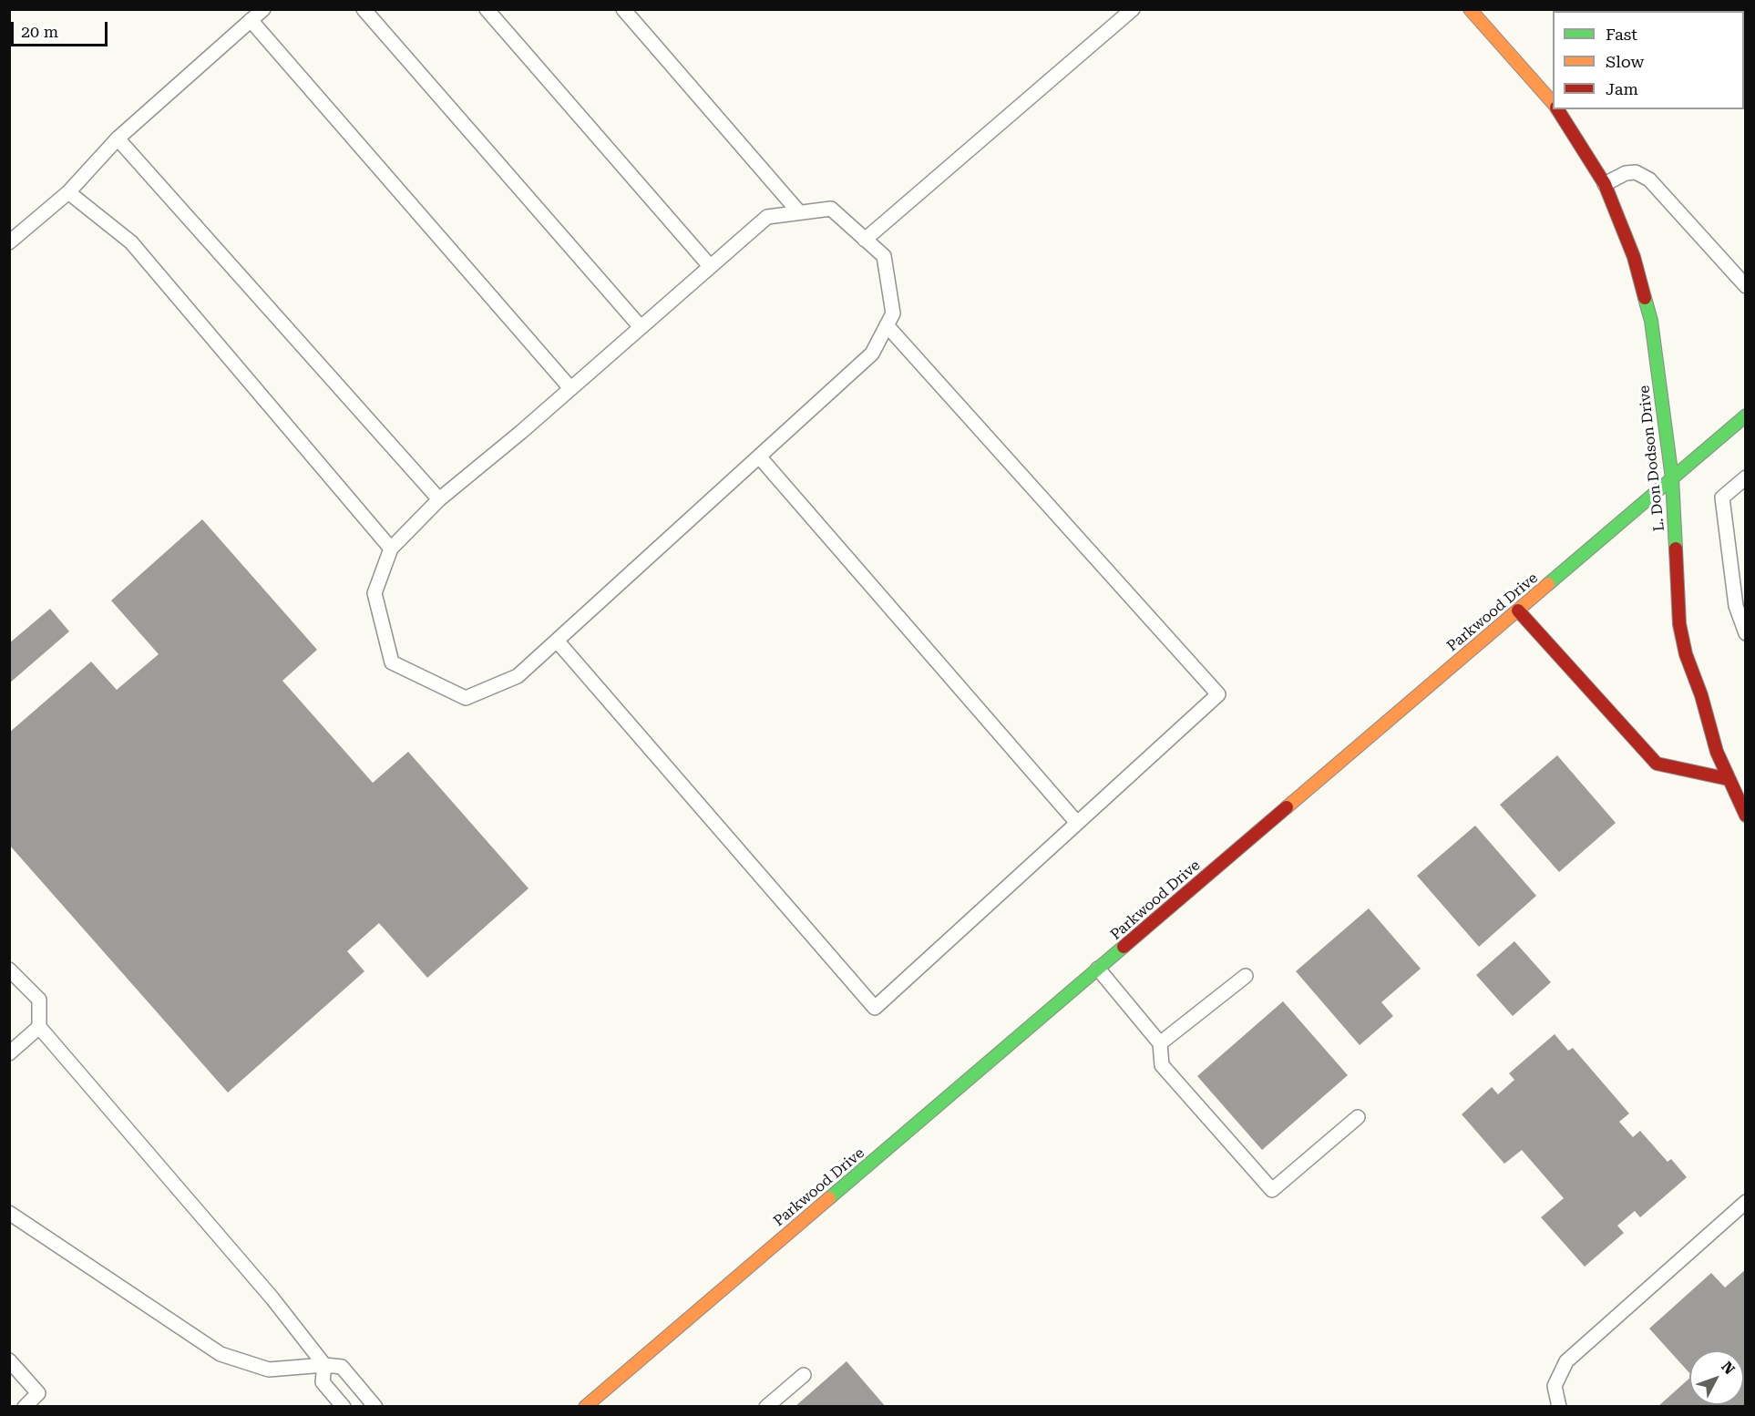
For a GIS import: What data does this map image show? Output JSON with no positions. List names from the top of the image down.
{
  "streets": {
    "street": ["L. Don Dodson Drive", "Parkwood Drive"]
  },
  "crossings": [
    ["L. Don Dodson Drive", "Parkwood Drive"]
  ],
  "legend": ["Fast", "Slow", "Jam"],
  "scale_bar": "20 m",
  "north": "top right"
}
